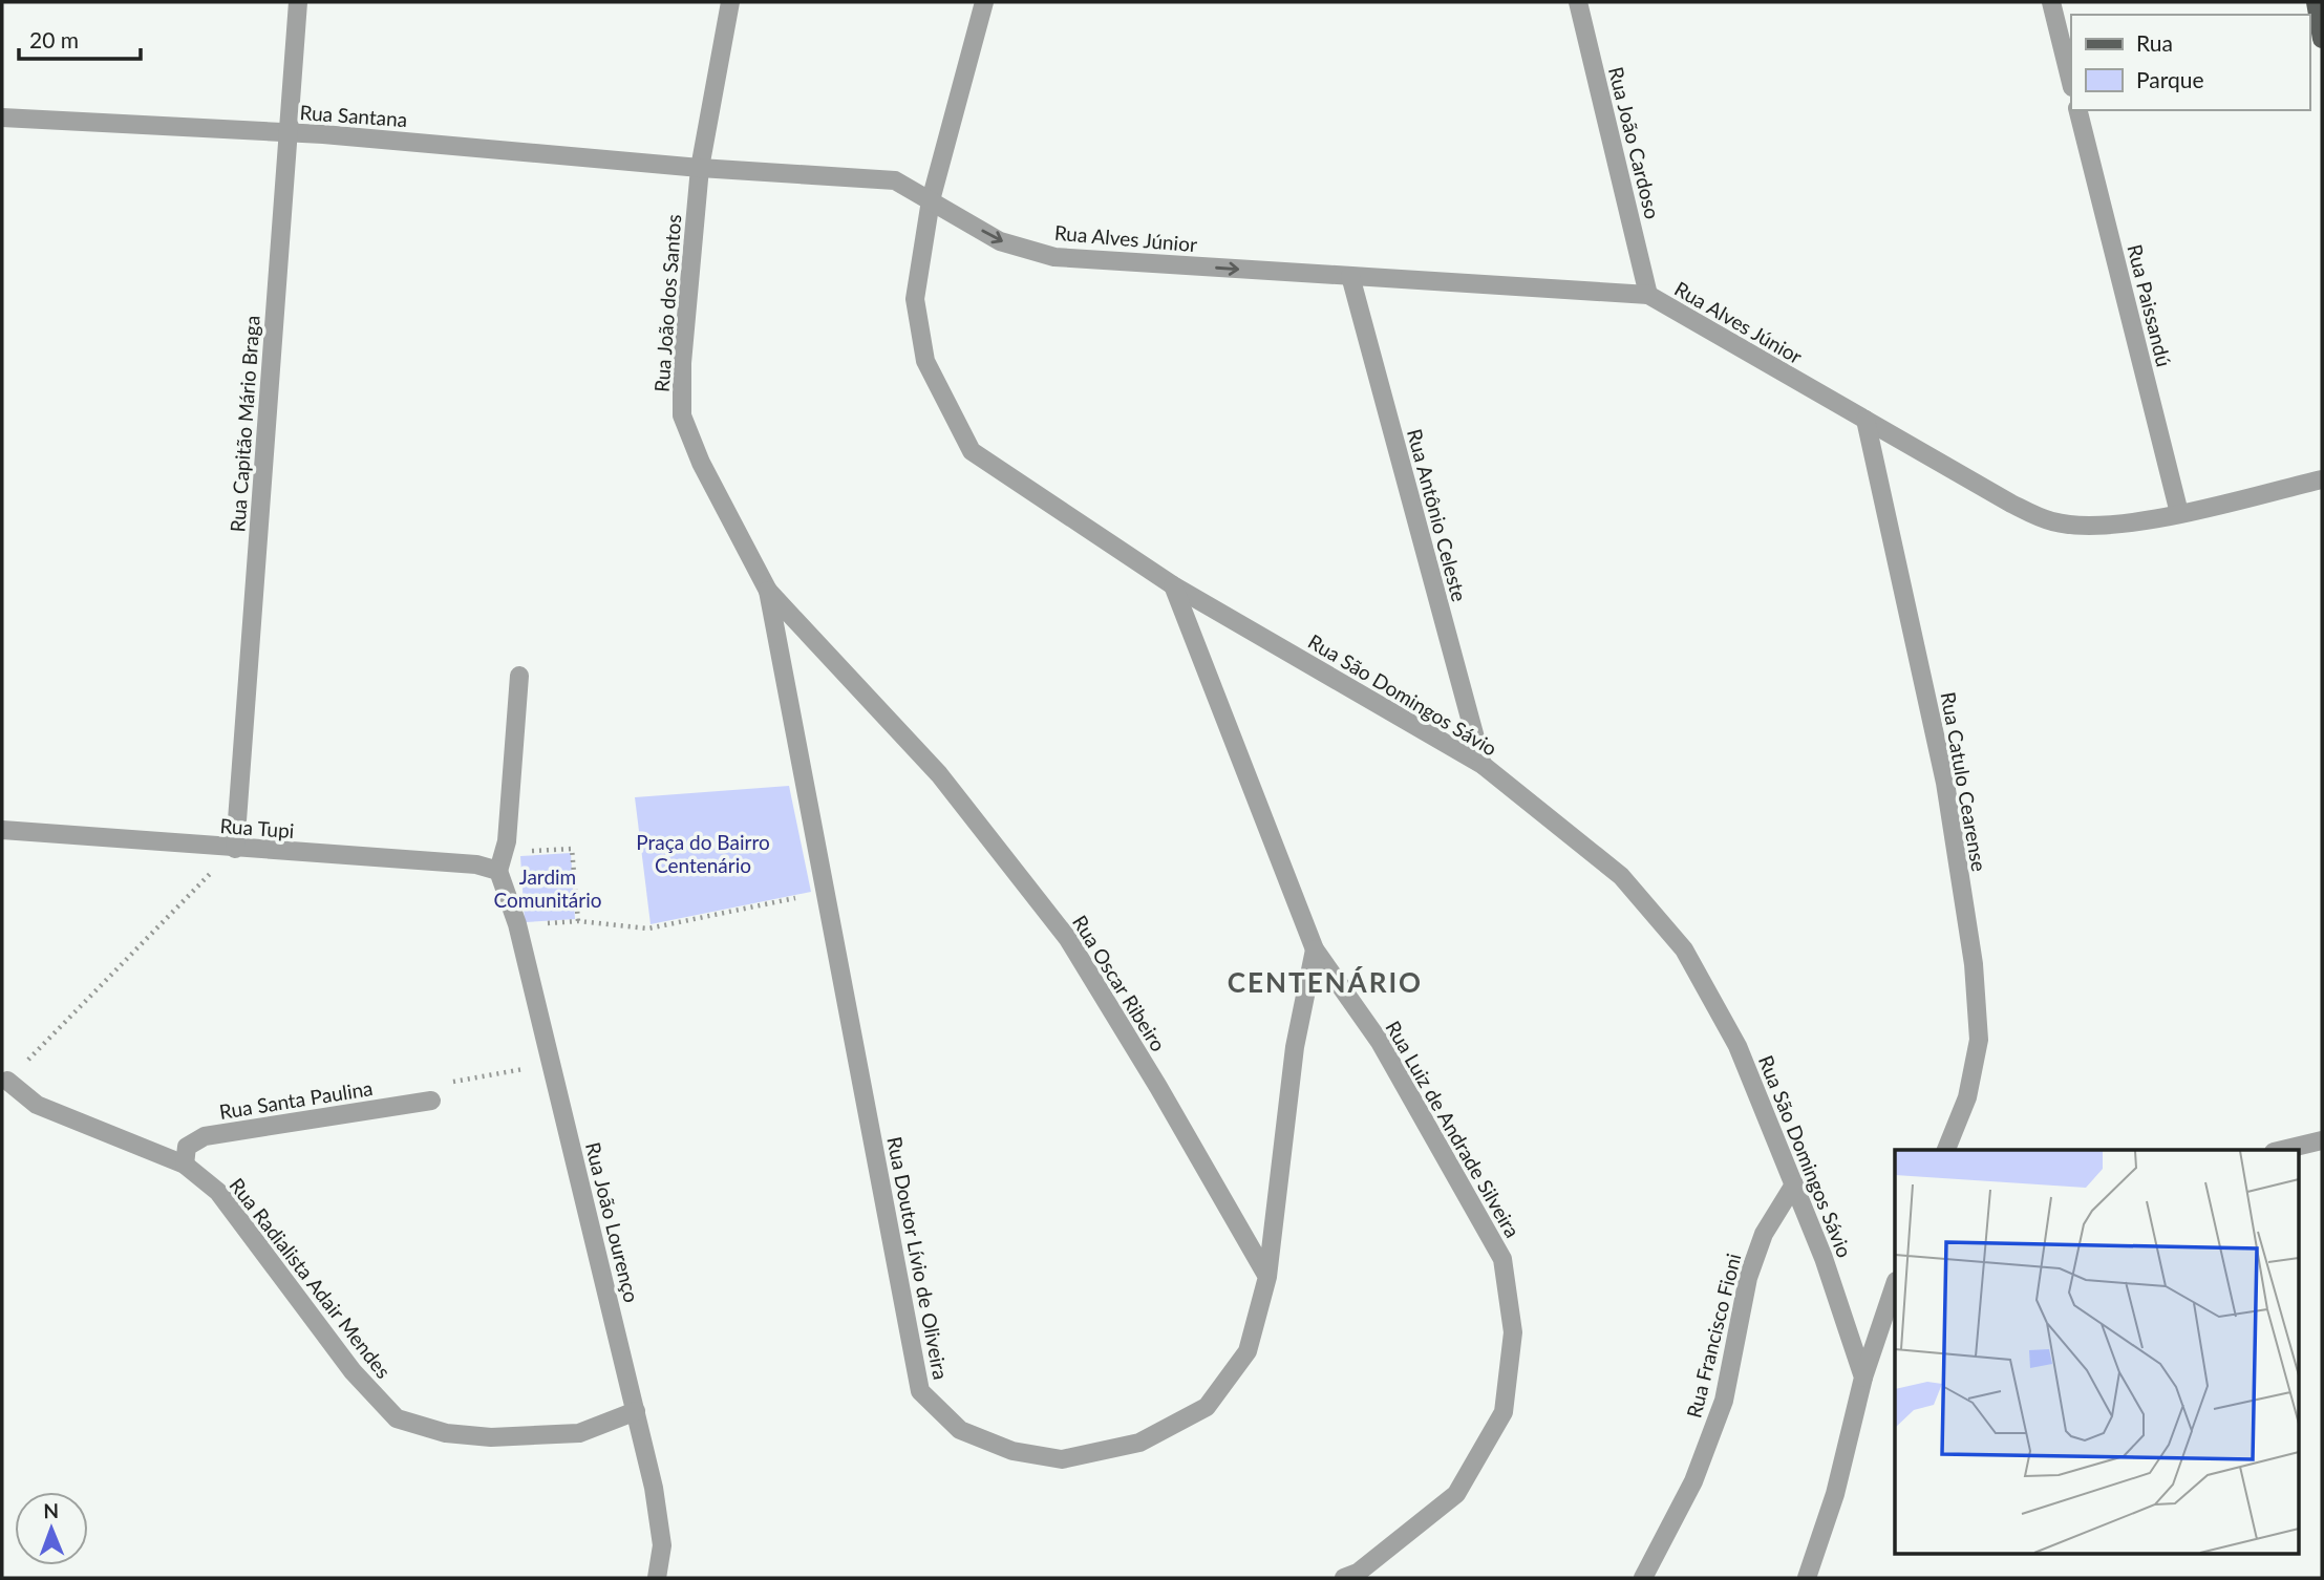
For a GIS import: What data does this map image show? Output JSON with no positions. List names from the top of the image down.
{
  "streets": {
    "street": [
      "Rua Santana",
      "Rua João Cardoso",
      "Rua Alves Júnior",
      "Rua João dos Santos",
      "Rua Paissandú",
      "Rua Capitão Mário Braga",
      "Rua Antônio Celeste",
      "Rua São Domingos Sávio",
      "Rua Catulo Cearense",
      "Rua Tupi",
      "Rua Oscar Ribeiro",
      "Rua Santa Paulina",
      "Rua Luiz de Andrade Silveira",
      "Rua João Lourenço",
      "Rua Doutor Lívio de Oliveira",
      "Rua Radialista Adair Mendes",
      "Rua Francisco Fioni"
    ]
  },
  "crossings": [
    ["Rua Santana", "Rua Alves Júnior"],
    ["Rua Santana", "Rua João dos Santos"],
    ["Rua Santana", "Rua Capitão Mário Braga"],
    ["Rua Santana", "Rua São Domingos Sávio"],
    ["Rua João Cardoso", "Rua Alves Júnior"],
    ["Rua Alves Júnior", "Rua Paissandú"],
    ["Rua Alves Júnior", "Rua Antônio Celeste"],
    ["Rua Alves Júnior", "Rua São Domingos Sávio"],
    ["Rua Alves Júnior", "Rua Catulo Cearense"],
    ["Rua João dos Santos", "Rua Oscar Ribeiro"],
    ["Rua João dos Santos", "Rua Doutor Lívio de Oliveira"],
    ["Rua Capitão Mário Braga", "Rua Tupi"],
    ["Rua Antônio Celeste", "Rua São Domingos Sávio"],
    ["Rua São Domingos Sávio", "Rua Luiz de Andrade Silveira"],
    ["Rua São Domingos Sávio", "Rua Francisco Fioni"],
    ["Rua Tupi", "Rua João Lourenço"],
    ["Rua Oscar Ribeiro", "Rua Doutor Lívio de Oliveira"],
    ["Rua Santa Paulina", "Rua Radialista Adair Mendes"],
    ["Rua João Lourenço", "Rua Radialista Adair Mendes"]
  ],
  "districts": ["CENTENÁRIO"],
  "parks": ["Praça do Bairro Centenário", "Jardim Comunitário"],
  "legend": ["Rua", "Parque"],
  "scale_bar": "20 m",
  "north": "top"
}
